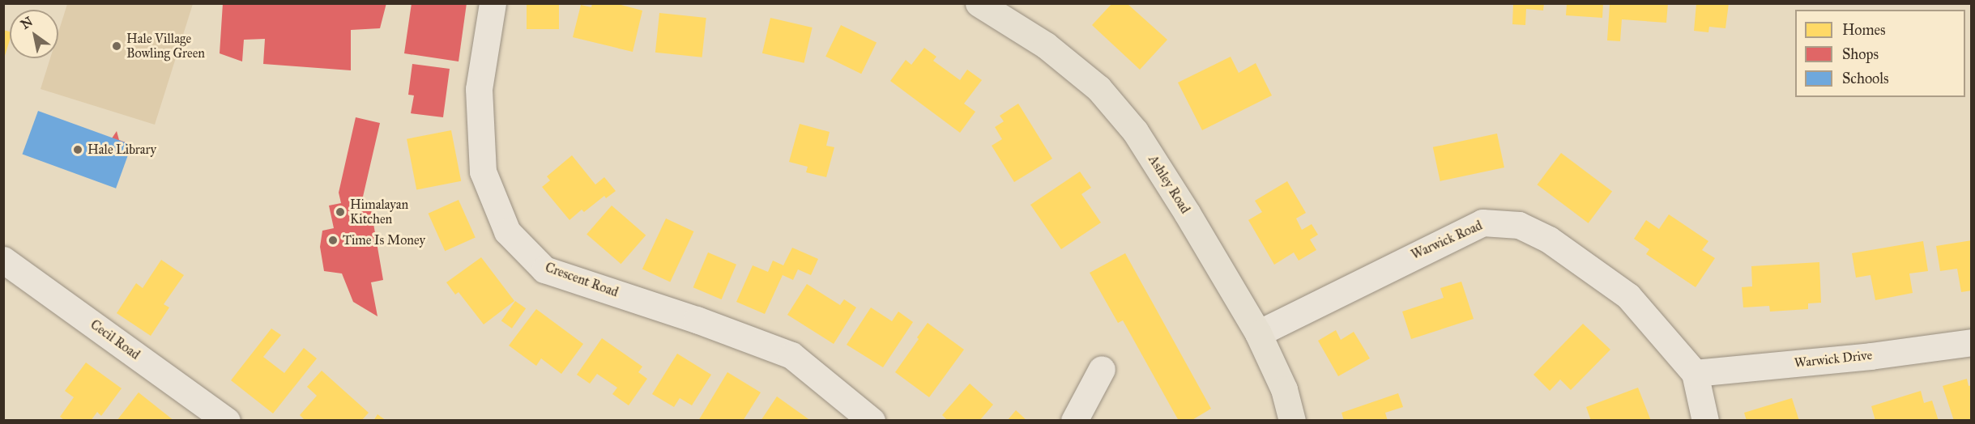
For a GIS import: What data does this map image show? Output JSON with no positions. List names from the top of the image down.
{
  "streets": {
    "main road": ["Ashley Road"],
    "street": [
      "Warwick Road",
      "Crescent Road",
      "Cecil Road",
      "Warwick Drive"
    ]
  },
  "crossings": [
    ["Ashley Road", "Warwick Road"],
    ["Warwick Road", "Warwick Drive"]
  ],
  "places": [
    "Hale Village Bowling Green",
    "Hale Library",
    "Himalayan Kitchen",
    "Time Is Money"
  ],
  "legend": ["Homes", "Shops", "Schools"],
  "north": "top left"
}
